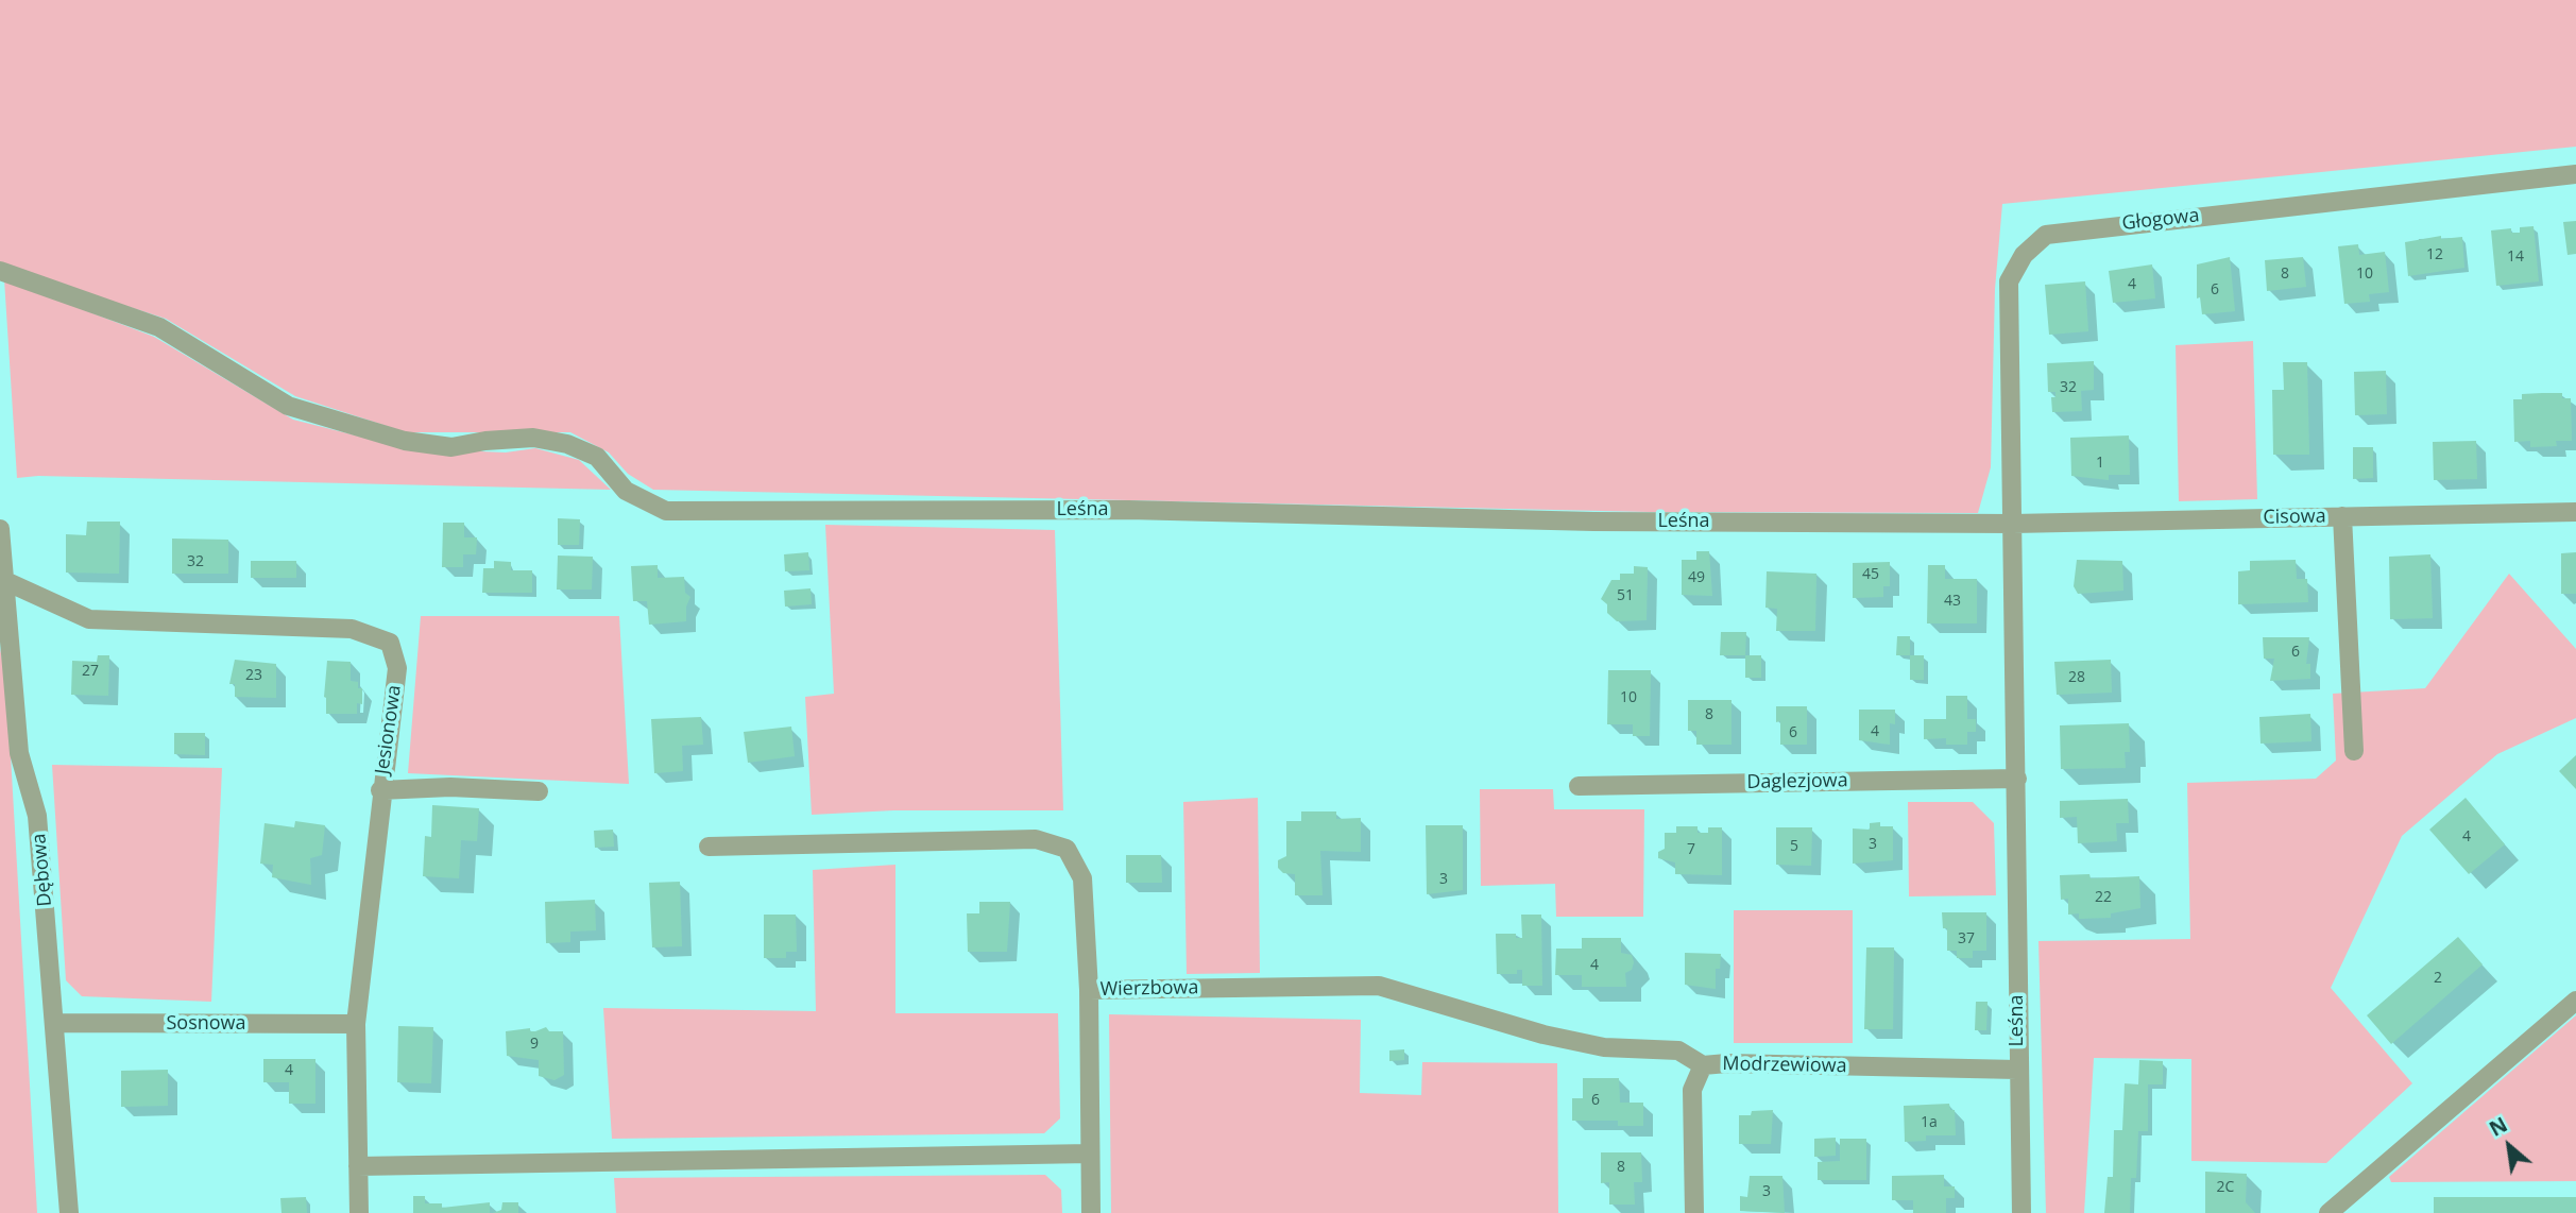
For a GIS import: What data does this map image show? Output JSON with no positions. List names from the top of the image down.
{
  "streets": {
    "street": [
      "Głogowa",
      "Leśna",
      "Cisowa",
      "Jesionowa",
      "Daglezjowa",
      "Dębowa",
      "Wierzbowa",
      "Sosnowa",
      "Modrzewiowa"
    ]
  },
  "crossings": [
    ["Głogowa", "Leśna"],
    ["Głogowa", "Cisowa"],
    ["Leśna", "Cisowa"],
    ["Leśna", "Daglezjowa"],
    ["Leśna", "Modrzewiowa"],
    ["Jesionowa", "Dębowa"],
    ["Jesionowa", "Sosnowa"],
    ["Dębowa", "Sosnowa"],
    ["Wierzbowa", "Modrzewiowa"]
  ],
  "house_numbers": [
    "12",
    "14",
    "8",
    "10",
    "4",
    "6",
    "32",
    "1",
    "32",
    "45",
    "49",
    "51",
    "43",
    "6",
    "27",
    "23",
    "28",
    "10",
    "8",
    "4",
    "6",
    "4",
    "3",
    "5",
    "7",
    "3",
    "22",
    "37",
    "4",
    "2",
    "9",
    "4",
    "6",
    "1a",
    "8",
    "2C",
    "3"
  ],
  "north": "top left"
}
